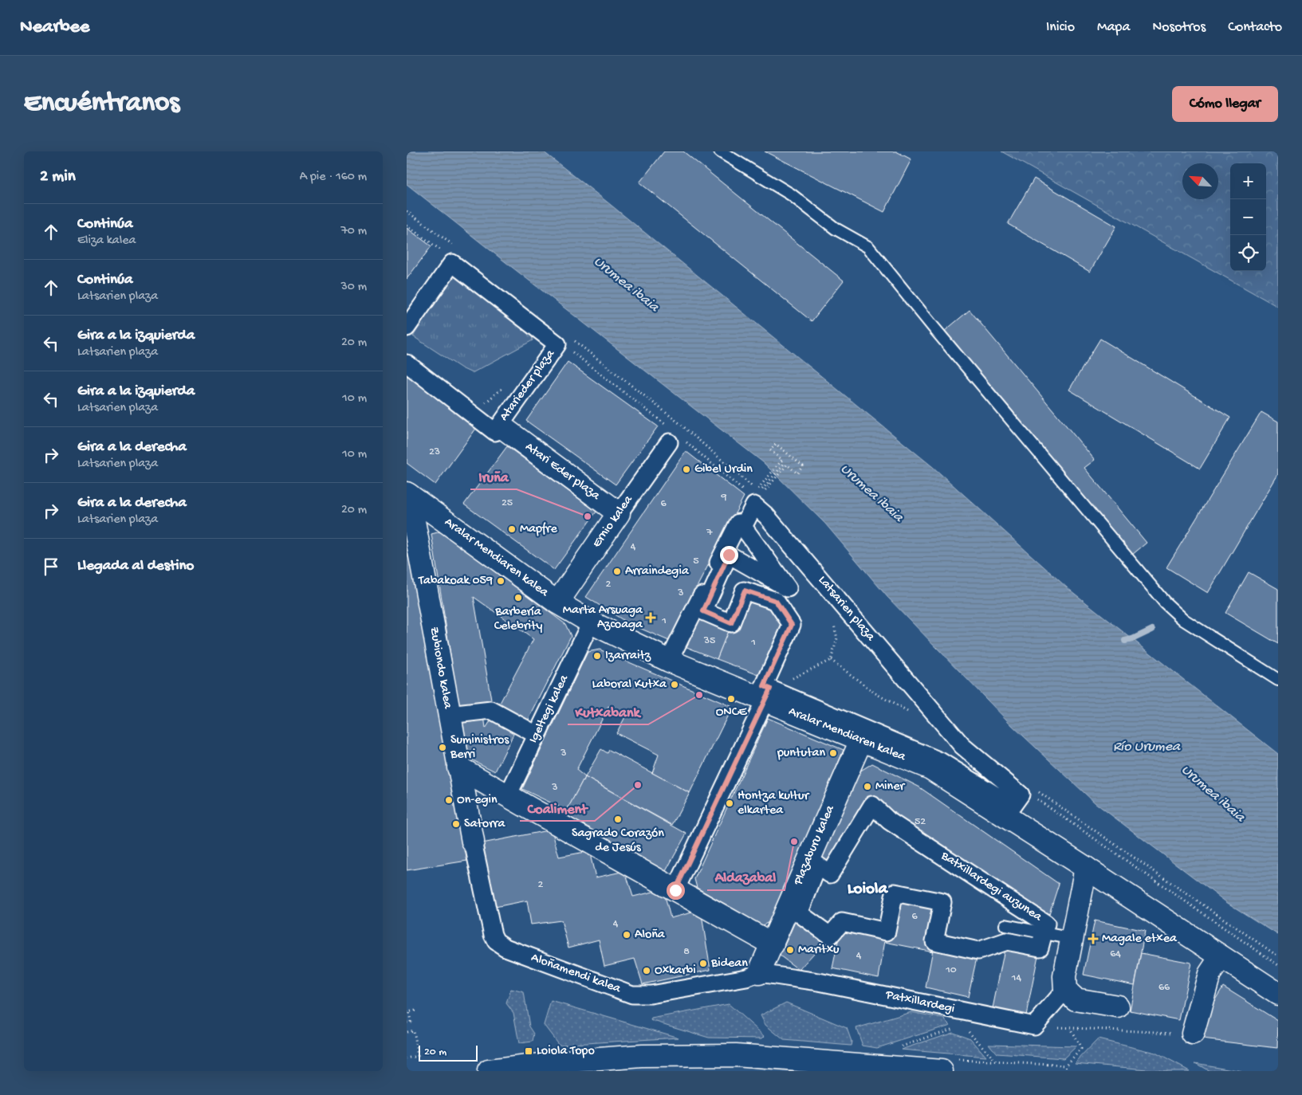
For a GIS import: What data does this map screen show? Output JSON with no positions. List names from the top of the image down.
{
  "streets": {
    "street": [
      "Atarieder plaza",
      "Atari Eder plaza",
      "Ernio kalea",
      "Aralar Mendiaren kalea",
      "Latsarien plaza",
      "Zubiondo kalea",
      "Igeltegi kalea",
      "Plazaburu kalea",
      "Batxillardegi auzunea",
      "Aloñamendi kalea",
      "Patxillardegi"
    ]
  },
  "crossings": [
    ["Atari Eder plaza", "Ernio kalea"],
    ["Ernio kalea", "Aralar Mendiaren kalea"],
    ["Aralar Mendiaren kalea", "Latsarien plaza"],
    ["Aralar Mendiaren kalea", "Zubiondo kalea"],
    ["Aralar Mendiaren kalea", "Igeltegi kalea"],
    ["Aralar Mendiaren kalea", "Plazaburu kalea"],
    ["Zubiondo kalea", "Aloñamendi kalea"],
    ["Plazaburu kalea", "Aloñamendi kalea"],
    ["Plazaburu kalea", "Patxillardegi"],
    ["Aloñamendi kalea", "Patxillardegi"]
  ],
  "districts": ["Loiola"],
  "water": ["Urumea ibaia", "Río Urumea"],
  "places": {
    "other": [
      "Gibel Urdin",
      "Iruña",
      "Mapfre",
      "Arraindegia",
      "Tabakoak 059",
      "Barbería Celebrity",
      "Izarraitz",
      "Laboral Kutxa",
      "Kutxabank",
      "ONCE",
      "Suministros Berri",
      "puntutan",
      "Coaliment",
      "Miner",
      "On-egin",
      "Hontza kultur elkartea",
      "Sagrado Corazón de Jesús",
      "Satorra",
      "Aldazabal",
      "Aloña",
      "Maritxu",
      "Bidean",
      "Oxkarbi"
    ],
    "health": ["Marta Arsuaga Azcoaga", "Magale etxea"],
    "transit": ["Loiola Topo"]
  },
  "house_numbers": [
    "23",
    "9",
    "25",
    "6",
    "7",
    "4",
    "5",
    "2",
    "3",
    "1",
    "35",
    "1",
    "3",
    "3",
    "52",
    "2",
    "6",
    "4",
    "8",
    "64",
    "4",
    "10",
    "14",
    "66"
  ],
  "scale_bar": "20 m",
  "north": "top left",
  "page": {
    "header": "Nearbee",
    "nav": [
      "Inicio",
      "Mapa",
      "Nosotros",
      "Contacto"
    ],
    "buttons": "Cómo llegar",
    "title": "Encuéntranos",
    "heading": ["2 min", "A pie · 160 m"],
    "map_buttons": ["+", "−"],
    "list": [
      ["Continúa", "Eliza kalea", "70 m"],
      ["Continúa", "Latsarien plaza", "30 m"],
      ["Gira a la izquierda", "Latsarien plaza", "20 m"],
      ["Gira a la izquierda", "Latsarien plaza", "10 m"],
      ["Gira a la derecha", "Latsarien plaza", "10 m"],
      ["Gira a la derecha", "Latsarien plaza", "20 m"],
      "Llegada al destino"
    ],
    "scale": "20 m"
  }
}
